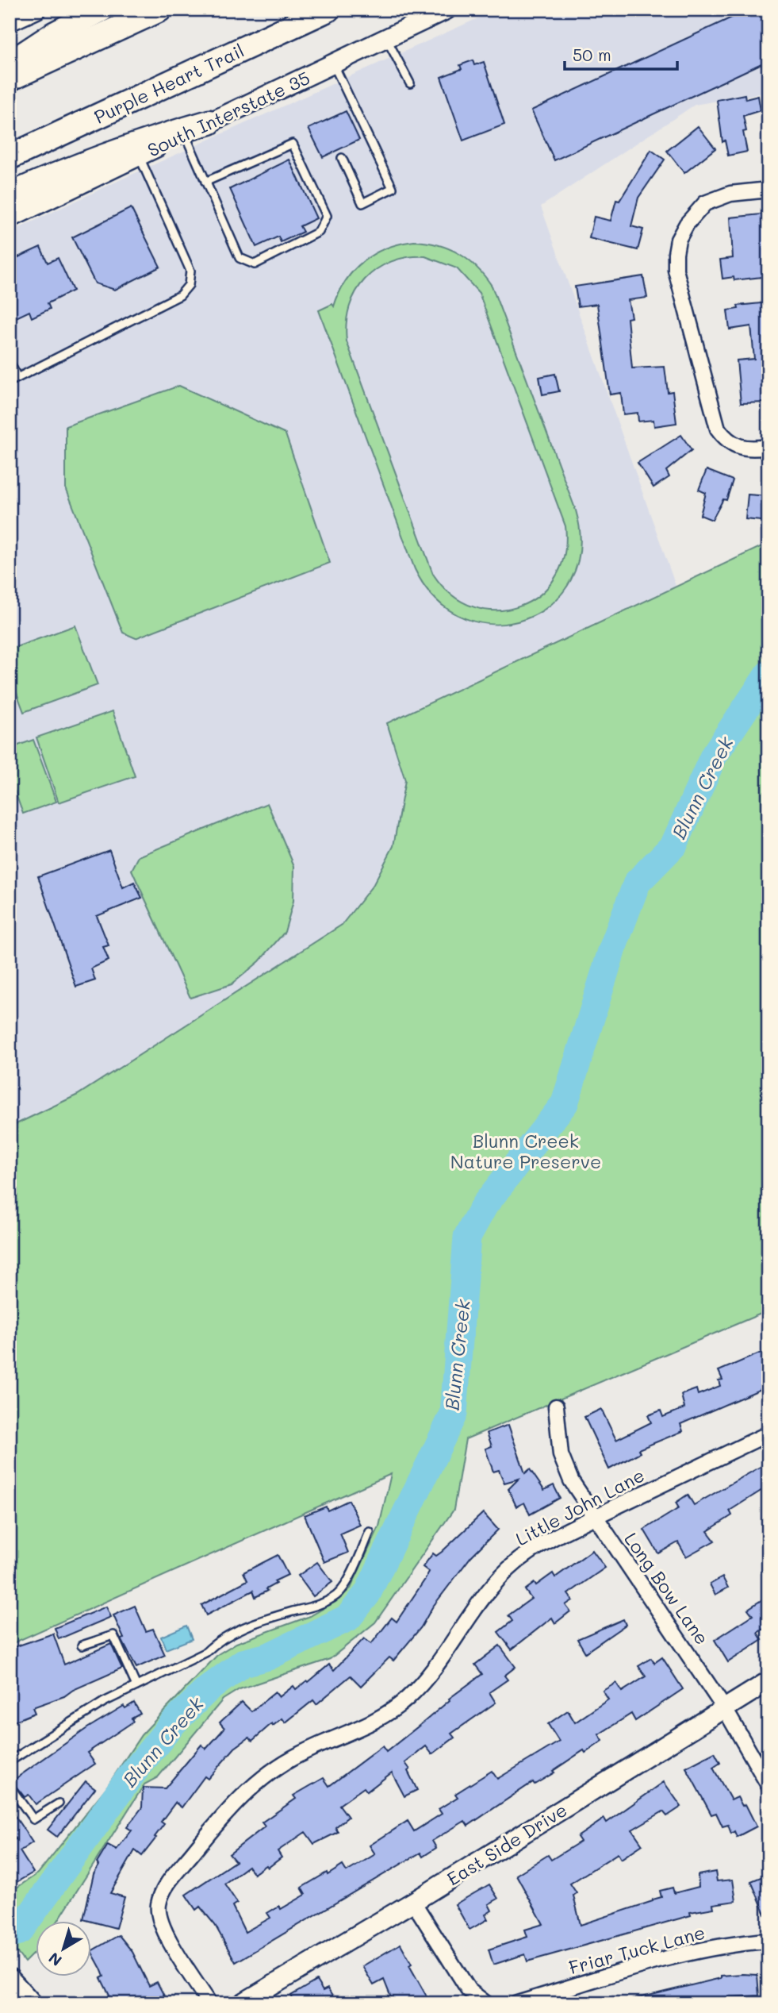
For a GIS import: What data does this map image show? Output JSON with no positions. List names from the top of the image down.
{
  "streets": {
    "highway": ["Purple Heart Trail"],
    "street": [
      "South Interstate 35",
      "Little John Lane",
      "Long Bow Lane",
      "East Side Drive",
      "Friar Tuck Lane"
    ]
  },
  "crossings": [
    ["Little John Lane", "Long Bow Lane"],
    ["Long Bow Lane", "East Side Drive"]
  ],
  "water": ["Blunn Creek"],
  "parks": ["Blunn Creek Nature Preserve"],
  "scale_bar": "50 m",
  "north": "bottom left"
}
